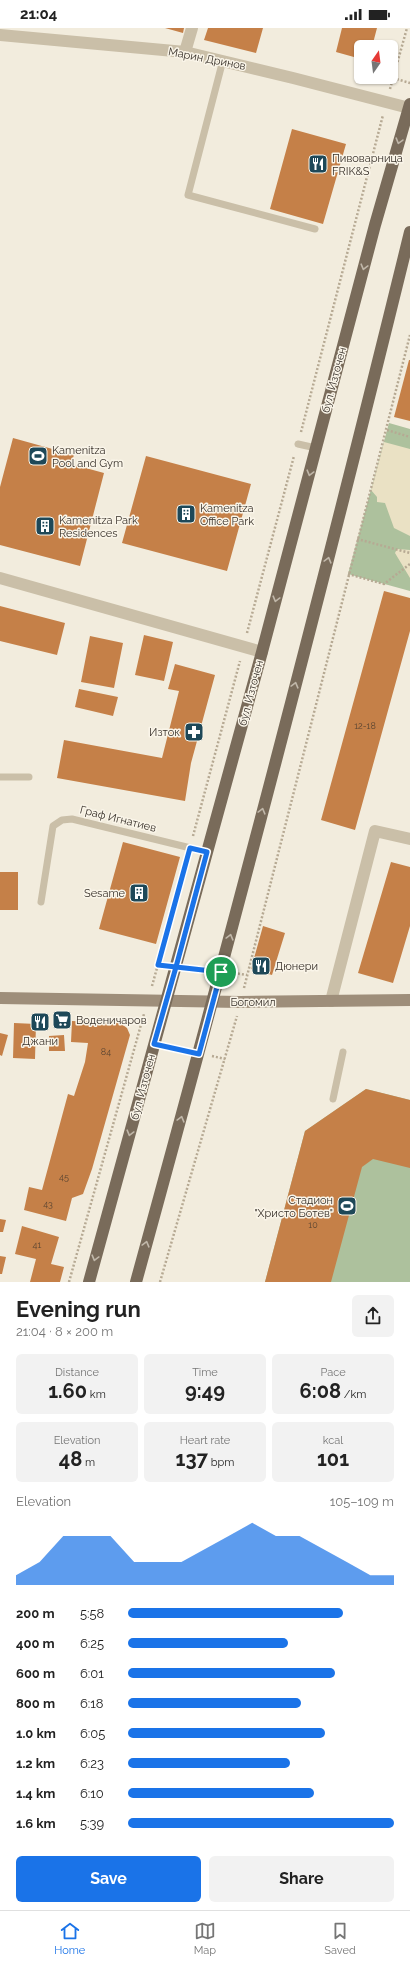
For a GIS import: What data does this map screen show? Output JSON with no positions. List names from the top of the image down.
{
  "streets": {
    "main road": ["бул. Източен"],
    "street": ["Марин Дринов", "Богомил"],
    "lane": ["Граф Игнатиев"]
  },
  "crossings": [
    ["Марин Дринов", "бул. Източен"],
    ["бул. Източен", "Граф Игнатиев"],
    ["бул. Източен", "Богомил"]
  ],
  "places": {
    "restaurant": ["Пивоварница FRIK&S", "Дюнери", "Джани"],
    "sports": ["Kamenitza Pool and Gym", "Стадион \"Христо Ботев\""],
    "building": ["Kamenitza Office Park", "Kamenitza Park Residences", "Sesame"],
    "pharmacy": ["Изток"],
    "supermarket": ["Воденичаров"]
  },
  "house_numbers": [
    "12-18",
    "84",
    "45",
    "43",
    "10",
    "41"
  ],
  "north": "top",
  "page": {
    "status": "21:04",
    "heading": ["Evening run", "21:04 · 8 × 200 m"],
    "stats": [
      ["Distance", "1.60 km"],
      ["Time", "9:49"],
      ["Pace", "6:08 /km"],
      ["Elevation", "48 m"],
      ["Heart rate", "137 bpm"],
      ["kcal", "101"]
    ],
    "chart": ["Elevation", "105–109 m"],
    "list": [
      {
        "name": "200 m",
        "note": "5:58"
      },
      {
        "name": "400 m",
        "note": "6:25"
      },
      {
        "name": "600 m",
        "note": "6:01"
      },
      {
        "name": "800 m",
        "note": "6:18"
      },
      {
        "name": "1.0 km",
        "note": "6:05"
      },
      {
        "name": "1.2 km",
        "note": "6:23"
      },
      {
        "name": "1.4 km",
        "note": "6:10"
      },
      {
        "name": "1.6 km",
        "note": "5:39"
      }
    ],
    "buttons": ["Save", "Share"],
    "tabs": ["Home", "Map", "Saved"]
  }
}
